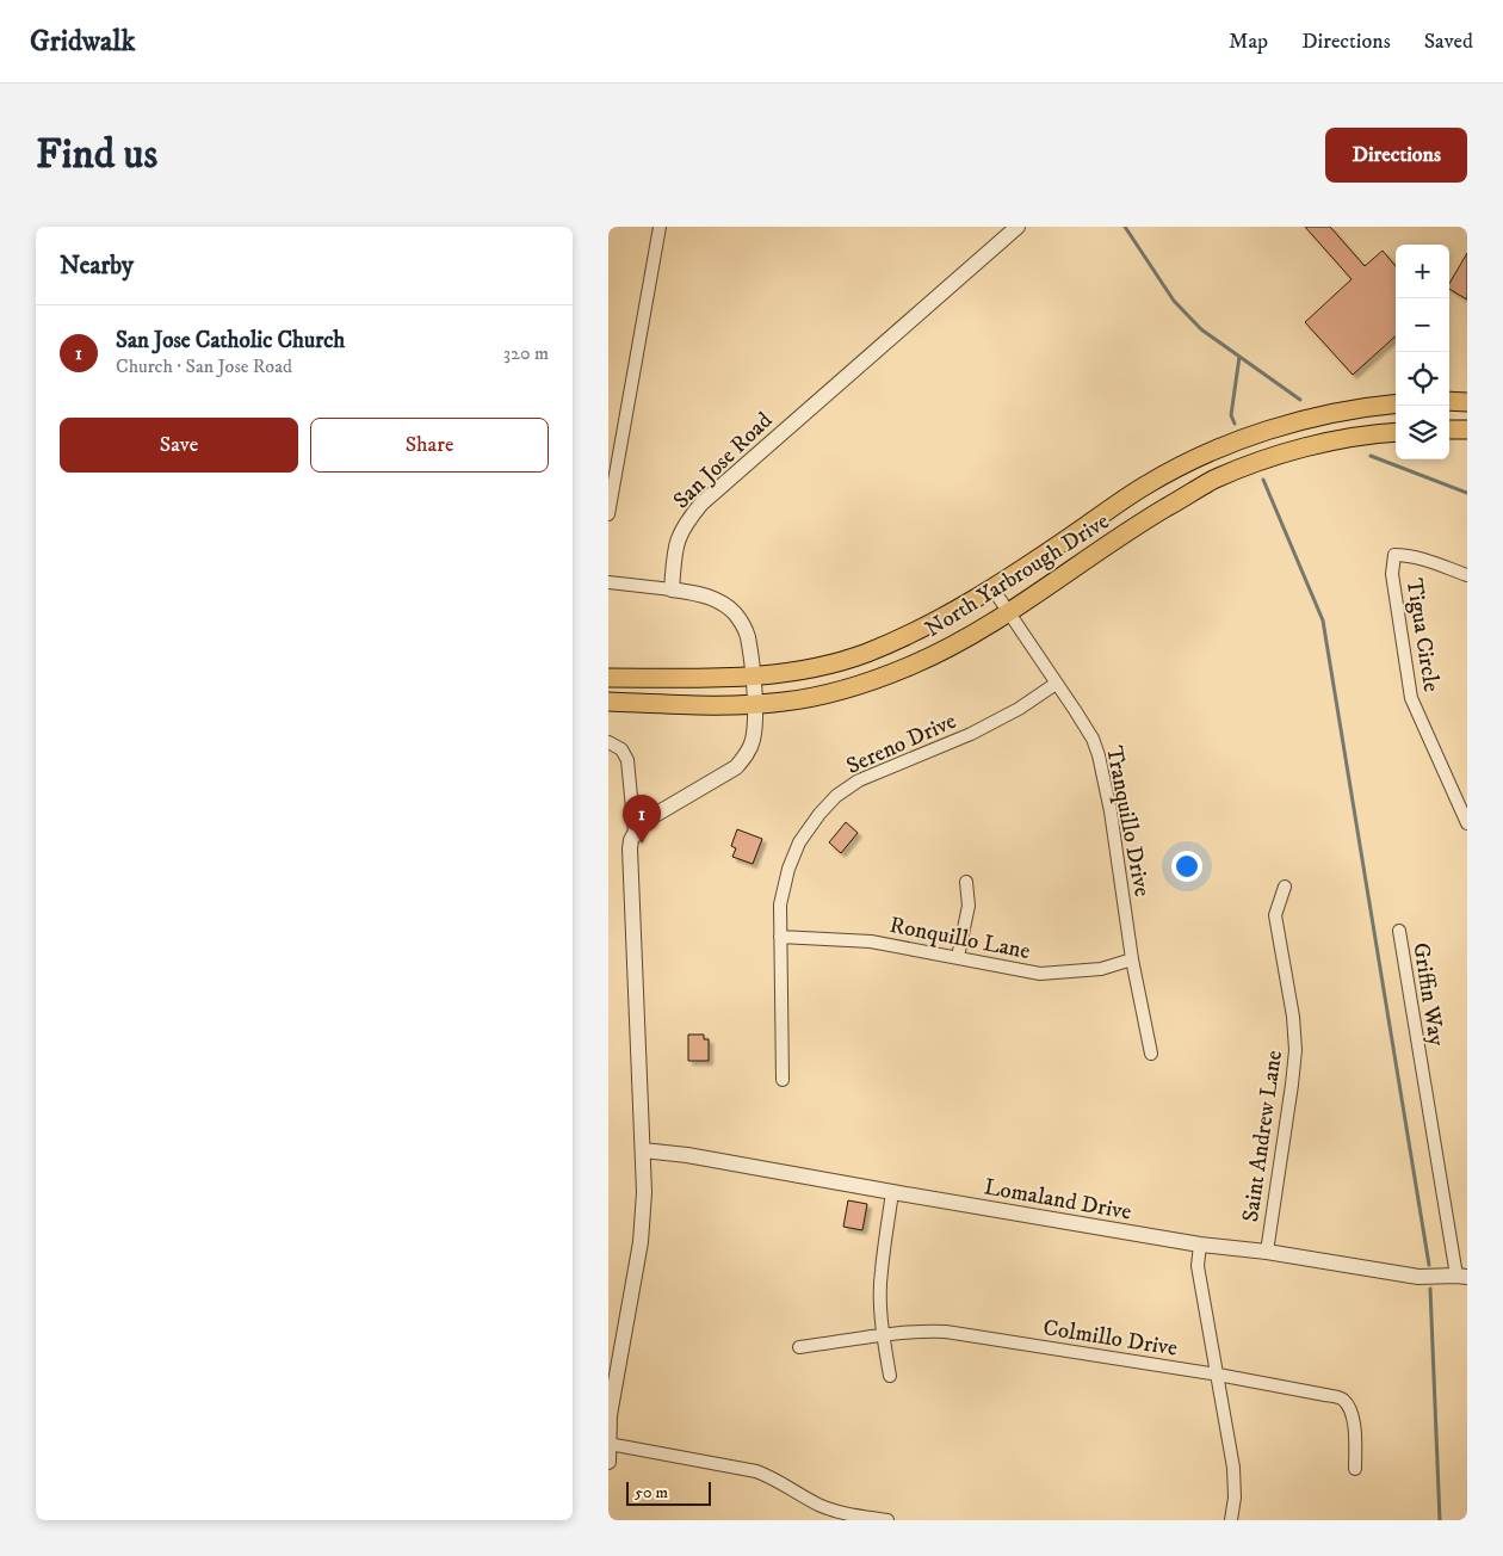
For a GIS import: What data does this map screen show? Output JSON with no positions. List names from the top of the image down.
{
  "streets": {
    "main road": ["North Yarbrough Drive"],
    "street": [
      "San Jose Road",
      "Tigua Circle",
      "Sereno Drive",
      "Tranquillo Drive",
      "Ronquillo Lane",
      "Griffin Way",
      "Saint Andrew Lane",
      "Lomaland Drive",
      "Colmillo Drive"
    ]
  },
  "crossings": [
    ["North Yarbrough Drive", "Tranquillo Drive"],
    ["Sereno Drive", "Tranquillo Drive"],
    ["Sereno Drive", "Ronquillo Lane"],
    ["Tranquillo Drive", "Ronquillo Lane"],
    ["Griffin Way", "Lomaland Drive"],
    ["Saint Andrew Lane", "Lomaland Drive"]
  ],
  "scale_bar": "50 m",
  "page": {
    "header": "Gridwalk",
    "nav": ["Map", "Directions", "Saved"],
    "buttons": [
      "Directions",
      ["Save", "Share"]
    ],
    "title": "Find us",
    "heading": "Nearby",
    "map_buttons": ["+", "−"],
    "list": [
      {
        "mark": "1",
        "name": "San Jose Catholic Church",
        "note": "Church · San Jose Road",
        "value": "320 m"
      }
    ],
    "pins": "1",
    "scale": "50 m"
  }
}
